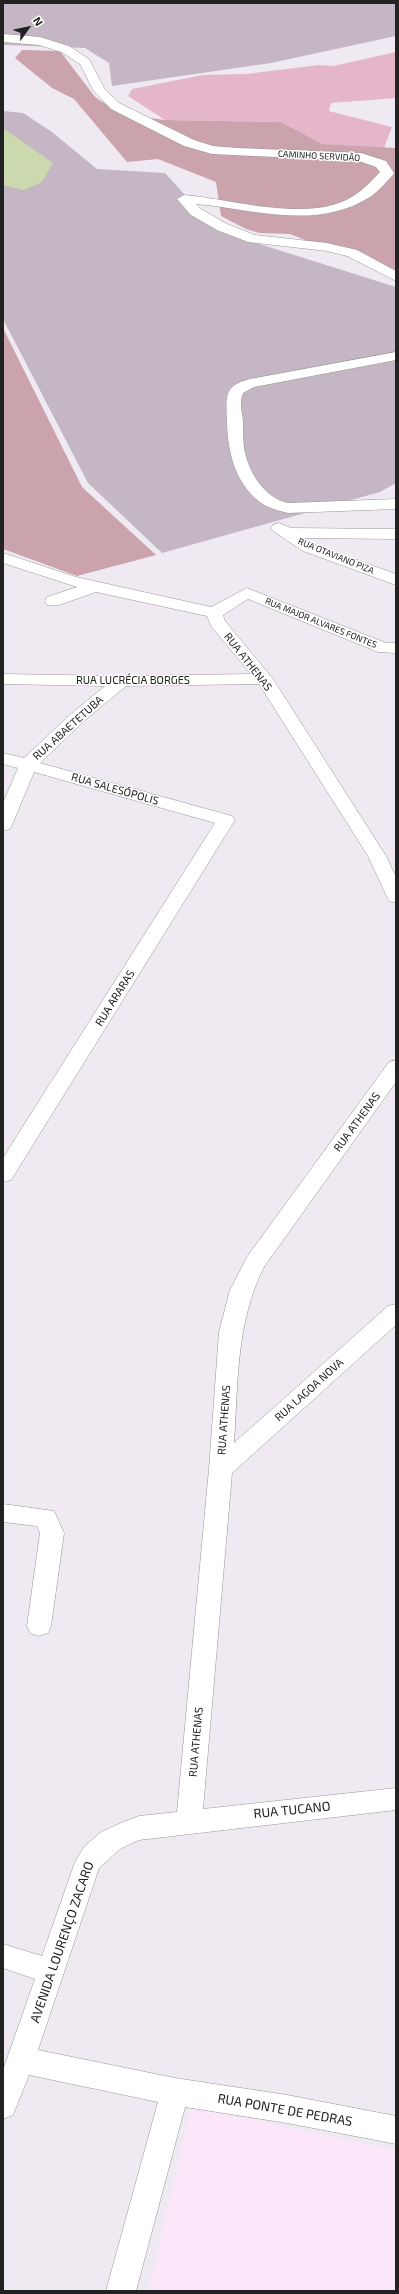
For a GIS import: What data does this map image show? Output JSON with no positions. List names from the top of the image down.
{
  "streets": {
    "street": [
      "CAMINHO SERVIDÃO",
      "RUA OTAVIANO PIZA",
      "RUA MAJOR ALVARES FONTES",
      "RUA ATHENAS",
      "RUA LUCRÉCIA BORGES",
      "RUA ABAETETUBA",
      "RUA SALESÓPOLIS",
      "RUA ARARAS",
      "RUA LAGOA NOVA",
      "RUA TUCANO",
      "AVENIDA LOURENÇO ZACARO",
      "RUA PONTE DE PEDRAS"
    ]
  },
  "crossings": [
    ["RUA MAJOR ALVARES FONTES", "RUA ATHENAS"],
    ["RUA ATHENAS", "RUA LUCRÉCIA BORGES"],
    ["RUA ATHENAS", "RUA LAGOA NOVA"],
    ["RUA ATHENAS", "RUA TUCANO"],
    ["RUA ATHENAS", "AVENIDA LOURENÇO ZACARO"],
    ["RUA LUCRÉCIA BORGES", "RUA ABAETETUBA"],
    ["RUA ABAETETUBA", "RUA SALESÓPOLIS"],
    ["RUA SALESÓPOLIS", "RUA ARARAS"],
    ["RUA TUCANO", "AVENIDA LOURENÇO ZACARO"],
    ["AVENIDA LOURENÇO ZACARO", "RUA PONTE DE PEDRAS"]
  ],
  "north": "top right"
}
